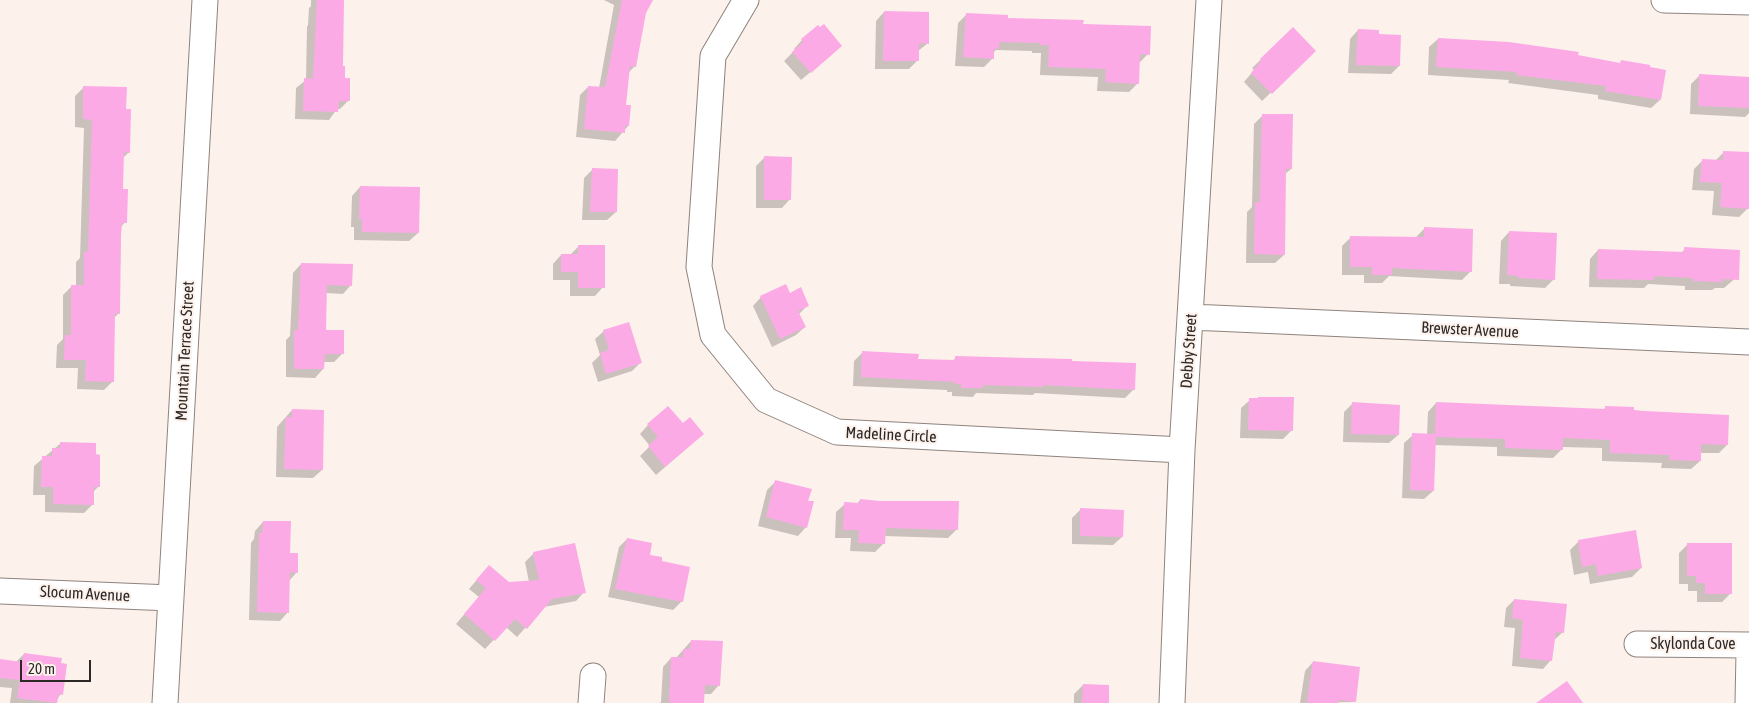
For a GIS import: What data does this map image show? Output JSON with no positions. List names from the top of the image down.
{
  "streets": {
    "street": [
      "Brewster Avenue",
      "Mountain Terrace Street",
      "Debby Street",
      "Madeline Circle",
      "Slocum Avenue",
      "Skylonda Cove"
    ]
  },
  "crossings": [
    ["Brewster Avenue", "Debby Street"],
    ["Mountain Terrace Street", "Slocum Avenue"],
    ["Debby Street", "Madeline Circle"]
  ],
  "scale_bar": "20 m"
}
